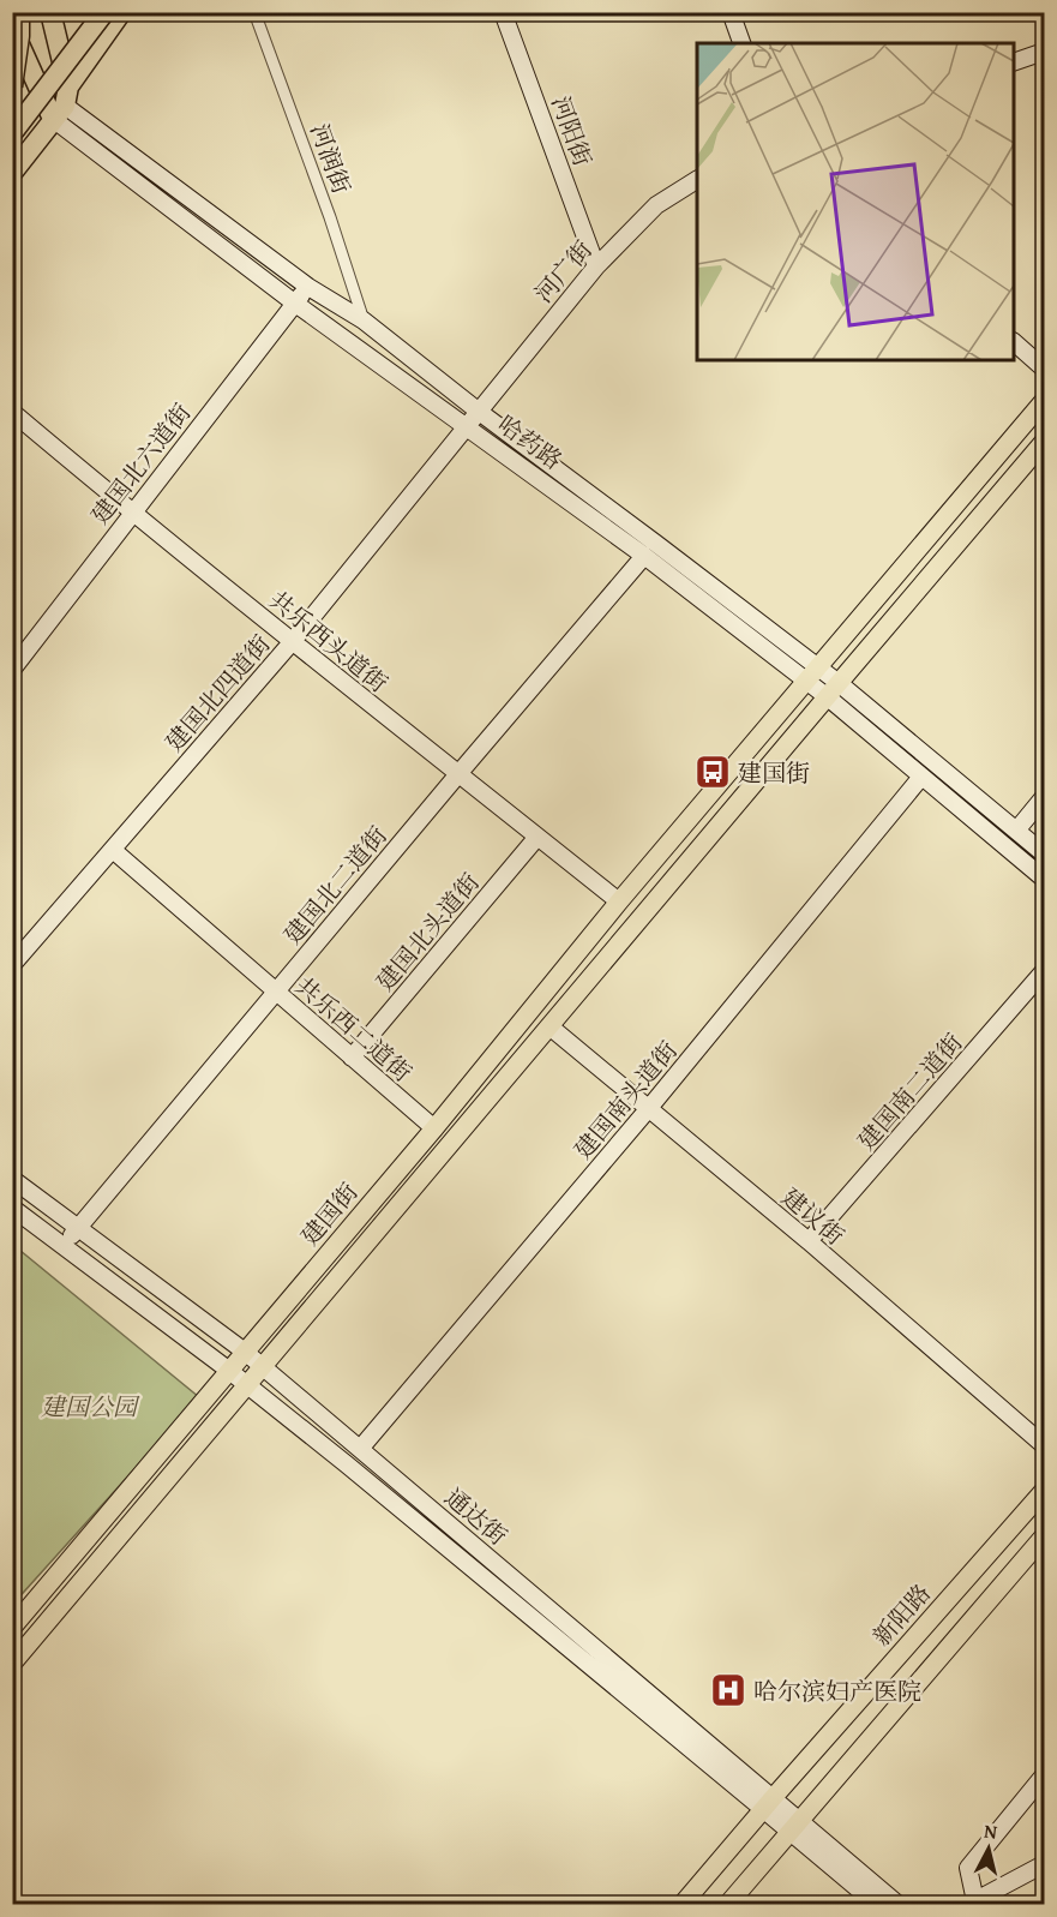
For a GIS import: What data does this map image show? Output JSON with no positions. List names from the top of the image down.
{
  "streets": {
    "highway": ["哈药路"],
    "main road": ["建国街", "新阳路"],
    "street": [
      "河阳街",
      "河润街",
      "河广街",
      "建国北六道街",
      "共乐西头道街",
      "建国北四道街",
      "建国北二道街",
      "建国北头道街",
      "共乐西二道街",
      "建国南二道街",
      "建国南头道街",
      "建议街",
      "通达街"
    ]
  },
  "crossings": [
    ["河阳街", "河广街"],
    ["河润街", "哈药路"],
    ["河广街", "哈药路"],
    ["河广街", "建国北四道街"],
    ["哈药路", "建国北六道街"],
    ["哈药路", "建国北四道街"],
    ["哈药路", "建国北二道街"],
    ["哈药路", "建国南头道街"],
    ["哈药路", "建国街"],
    ["建国北六道街", "共乐西头道街"],
    ["共乐西头道街", "建国北四道街"],
    ["共乐西头道街", "建国北二道街"],
    ["共乐西头道街", "建国北头道街"],
    ["共乐西头道街", "建国街"],
    ["建国北四道街", "共乐西二道街"],
    ["建国北二道街", "共乐西二道街"],
    ["建国北二道街", "通达街"],
    ["建国北头道街", "共乐西二道街"],
    ["共乐西二道街", "建国街"],
    ["建国南二道街", "建议街"],
    ["建国南头道街", "建议街"],
    ["建国南头道街", "通达街"],
    ["建国街", "建议街"],
    ["建国街", "通达街"],
    ["通达街", "新阳路"]
  ],
  "parks": ["建国公园"],
  "places": {
    "bus stop": ["建国街"],
    "hospital": ["哈尔滨妇产医院"]
  },
  "north": "top"
}
